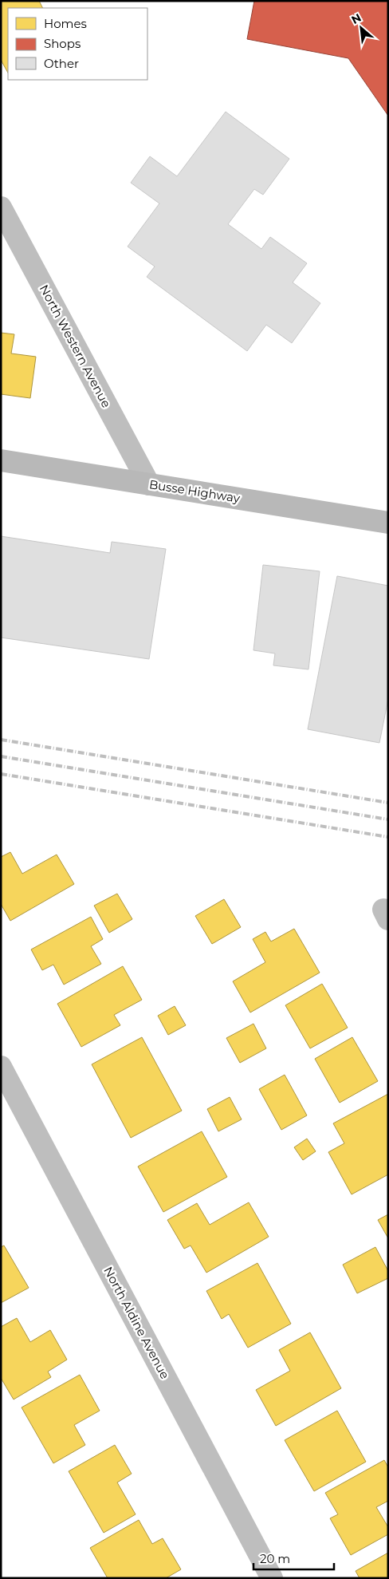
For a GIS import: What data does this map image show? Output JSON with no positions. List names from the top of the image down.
{
  "streets": {
    "main road": ["Busse Highway"],
    "street": ["North Western Avenue", "North Aldine Avenue"]
  },
  "crossings": [
    ["North Western Avenue", "Busse Highway"]
  ],
  "legend": ["Homes", "Shops", "Other"],
  "scale_bar": "20 m",
  "north": "top left"
}
